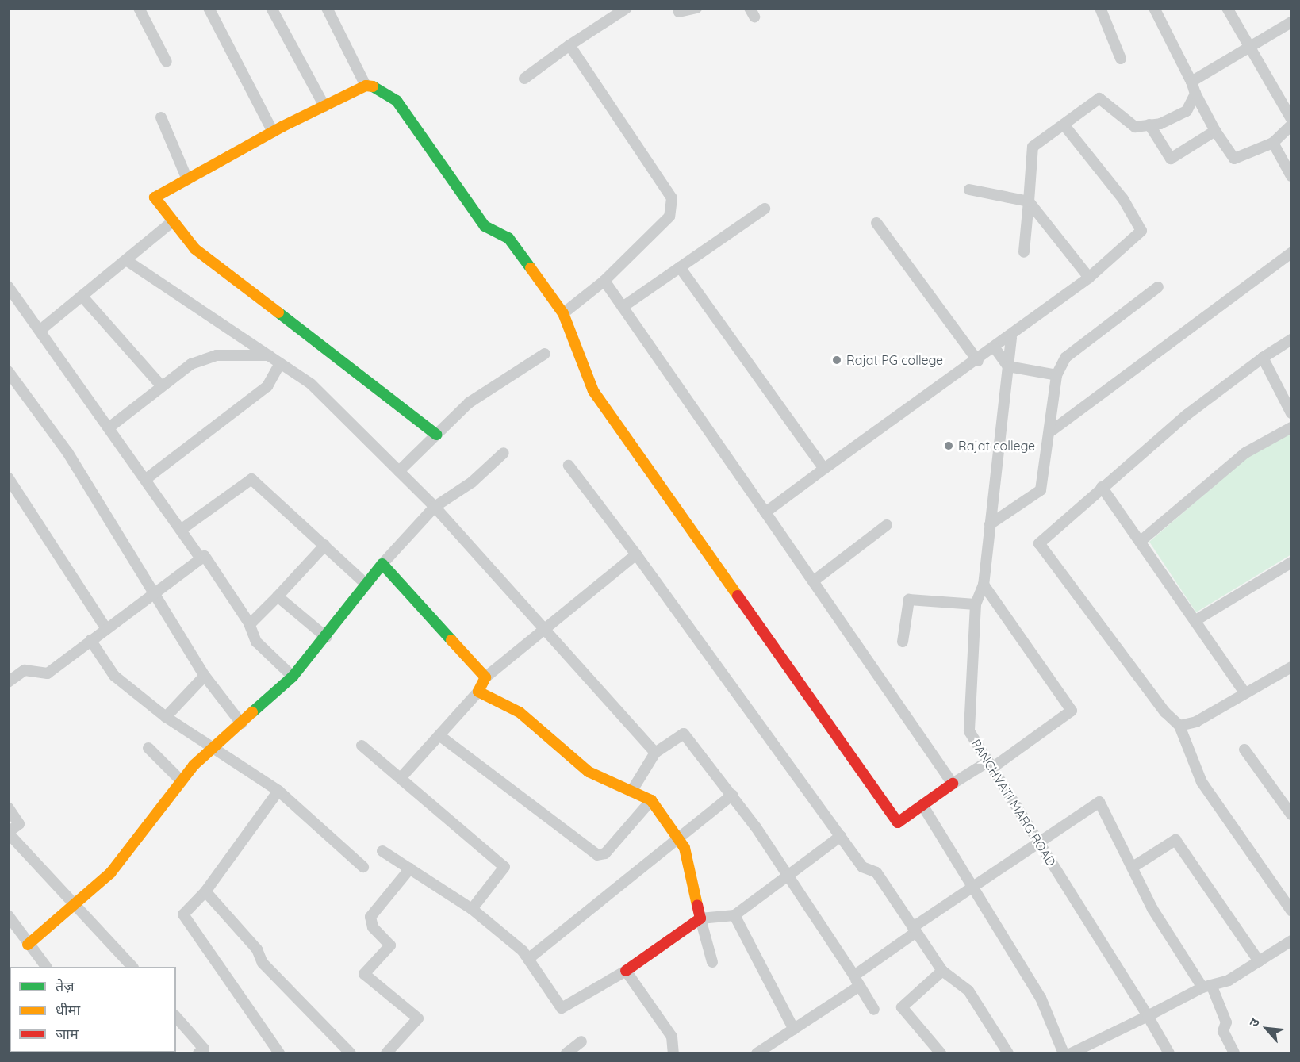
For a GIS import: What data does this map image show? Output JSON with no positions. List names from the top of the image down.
{
  "streets": {
    "street": ["PANCHVATI MARG ROAD"]
  },
  "places": ["Rajat PG college", "Rajat college"],
  "legend": ["तेज़", "धीमा", "जाम"],
  "north": "top left"
}
